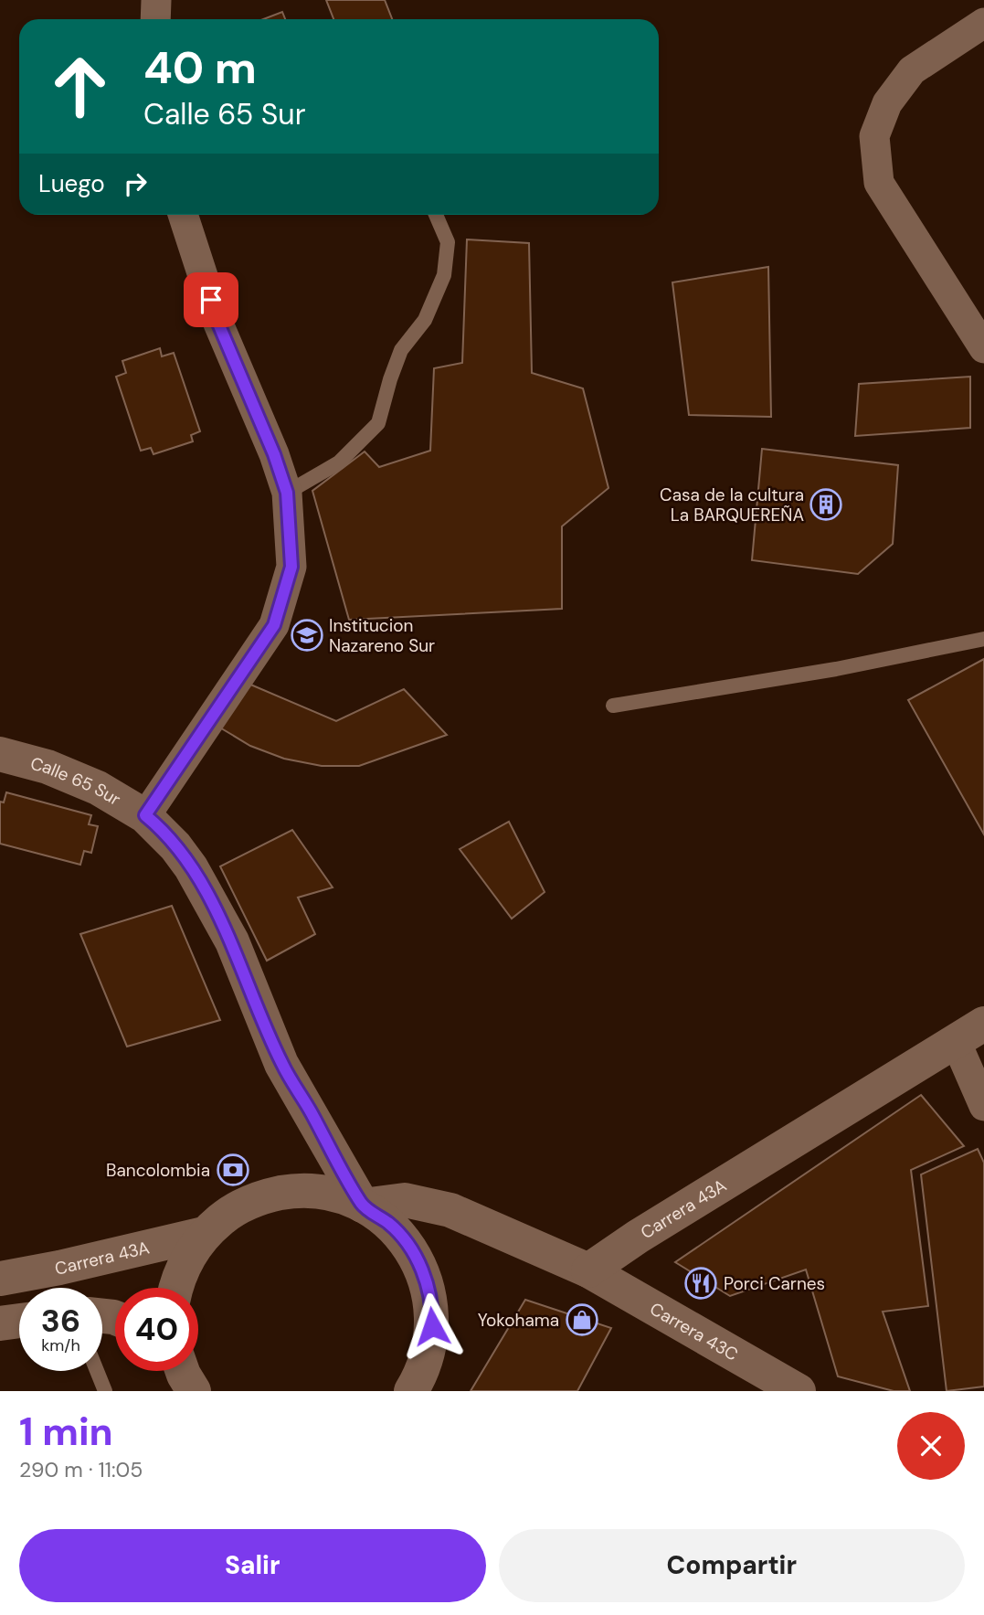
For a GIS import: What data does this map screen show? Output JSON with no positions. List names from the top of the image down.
{
  "streets": {
    "street": ["Calle 65 Sur", "Carrera 43A", "Carrera 43C"]
  },
  "crossings": [
    ["Carrera 43A", "Carrera 43C"]
  ],
  "places": {
    "building": ["Casa de la cultura La BARQUEREÑA"],
    "school or university": ["Institucion Nazareno Sur"],
    "bank": ["Bancolombia"],
    "restaurant": ["Porci Carnes"],
    "shop": ["Yokohama"]
  },
  "page": {
    "turn": ["40 m", "Calle 65 Sur"],
    "then": "Luego",
    "speed": "36 km/h",
    "limit": "40",
    "heading": ["1 min", "290 m · 11:05"],
    "buttons": ["Salir", "Compartir"]
  }
}
